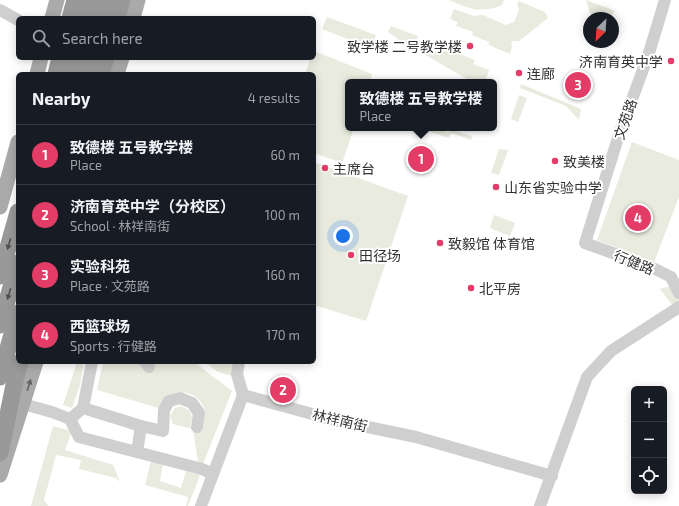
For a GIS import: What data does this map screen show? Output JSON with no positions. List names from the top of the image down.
{
  "streets": {
    "street": ["文苑路", "行健路", "林祥南街"]
  },
  "crossings": [
    ["文苑路", "行健路"]
  ],
  "places": [
    "致学楼 二号教学楼",
    "济南育英中学",
    "连廊",
    "致美楼",
    "主席台",
    "山东省实验中学",
    "致毅馆 体育馆",
    "田径场",
    "北平房"
  ],
  "north": "bottom left",
  "page": {
    "search": "Search here",
    "pins": [
      "3",
      "1",
      "4",
      "2"
    ],
    "heading": ["Nearby", "4 results"],
    "popup": ["致德楼 五号教学楼", "Place"],
    "list": [
      {
        "mark": "1",
        "name": "致德楼 五号教学楼",
        "note": "Place",
        "value": "60 m"
      },
      {
        "mark": "2",
        "name": "济南育英中学（分校区）",
        "note": "School · 林祥南街",
        "value": "100 m"
      },
      {
        "mark": "3",
        "name": "实验科苑",
        "note": "Place · 文苑路",
        "value": "160 m"
      },
      {
        "mark": "4",
        "name": "西篮球场",
        "note": "Sports · 行健路",
        "value": "170 m"
      }
    ],
    "map_buttons": ["+", "−"]
  }
}
